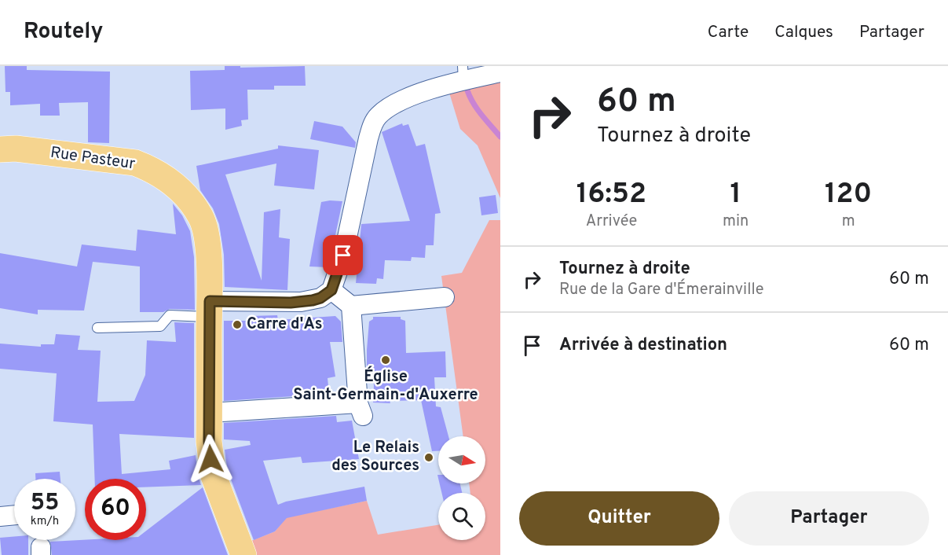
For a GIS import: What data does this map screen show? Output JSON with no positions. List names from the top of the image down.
{
  "streets": {
    "main road": ["Rue Pasteur"]
  },
  "places": ["Carre d'As", "Église Saint-Germain-d'Auxerre", "Le Relais des Sources"],
  "north": "right",
  "page": {
    "header": "Routely",
    "nav": ["Carte", "Calques", "Partager"],
    "turn": ["60 m", "Tournez à droite"],
    "eta": [
      "16:52",
      "Arrivée",
      "1",
      "min",
      "120",
      "m"
    ],
    "list": [
      {
        "name": "Tournez à droite",
        "note": "Rue de la Gare d'Émerainville",
        "value": "60 m"
      },
      {
        "name": "Arrivée à destination",
        "value": "60 m"
      }
    ],
    "speed": "55 km/h",
    "limit": "60",
    "buttons": ["Quitter", "Partager"]
  }
}
